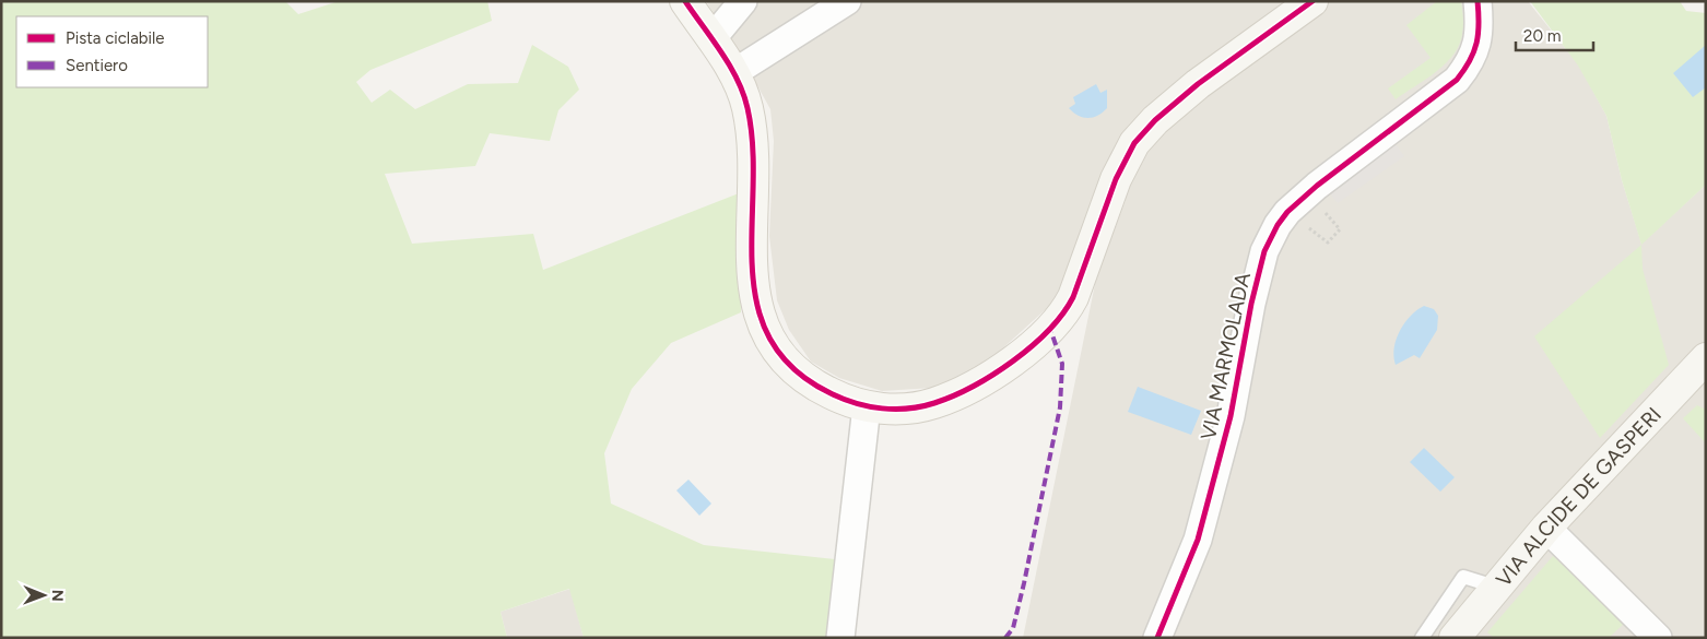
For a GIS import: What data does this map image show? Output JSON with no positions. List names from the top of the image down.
{
  "streets": {
    "street": ["VIA MARMOLADA", "VIA ALCIDE DE GASPERI"]
  },
  "legend": ["Pista ciclabile", "Sentiero"],
  "scale_bar": "20 m",
  "north": "right"
}
